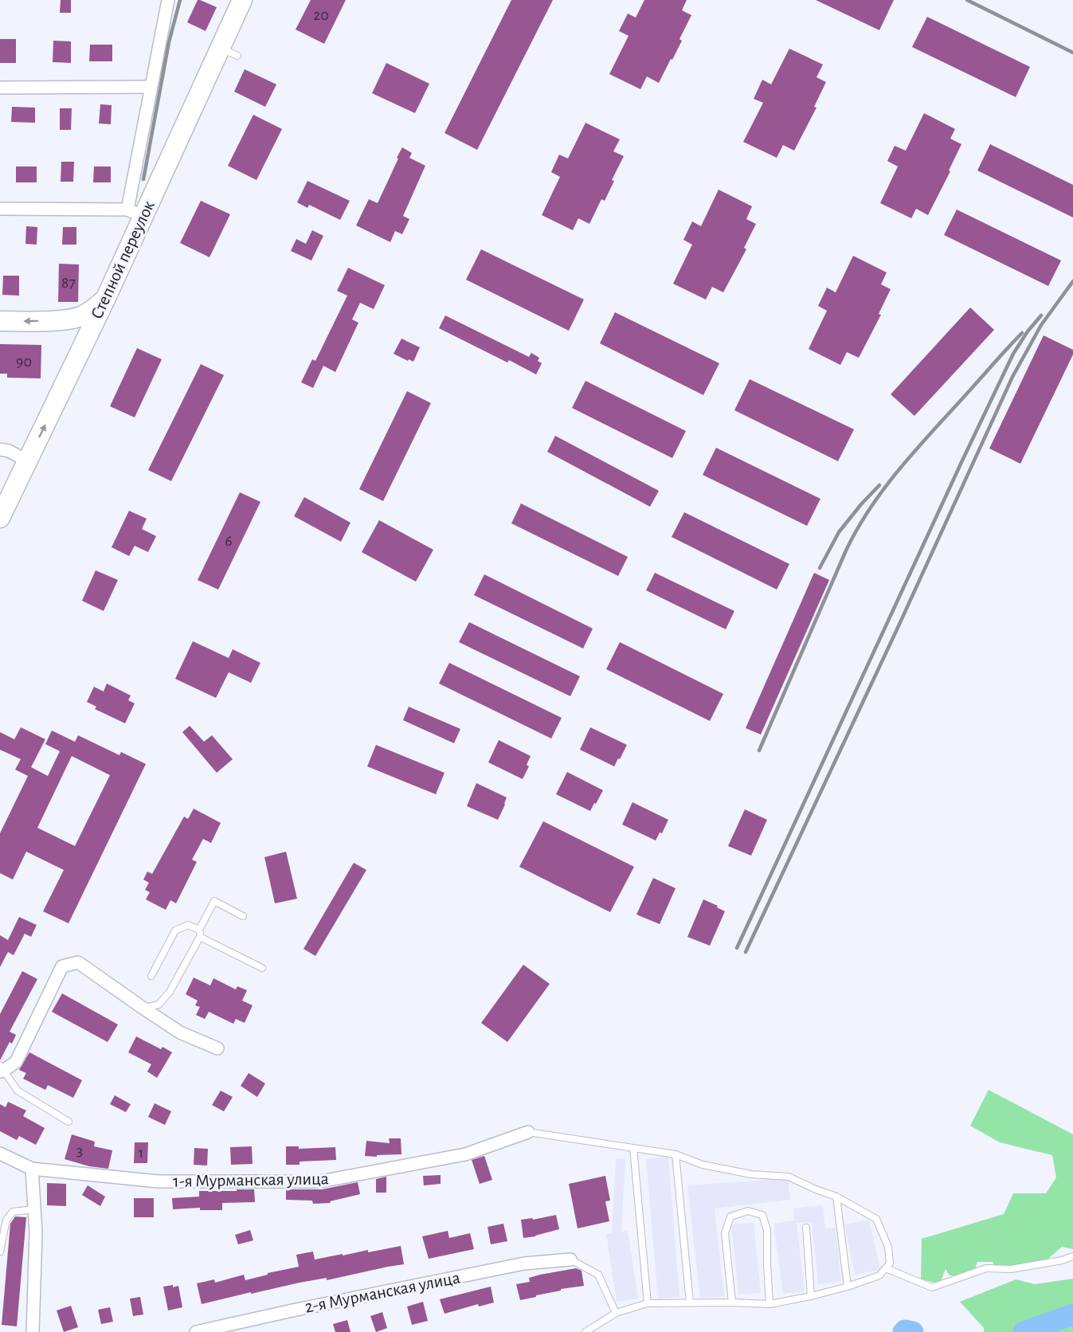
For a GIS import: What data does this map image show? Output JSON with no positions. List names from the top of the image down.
{
  "streets": {
    "main road": ["Степной переулок"],
    "street": ["1-я Мурманская улица", "2-я Мурманская улица"]
  },
  "house_numbers": [
    "20",
    "87",
    "90",
    "6",
    "3",
    "1"
  ]
}
